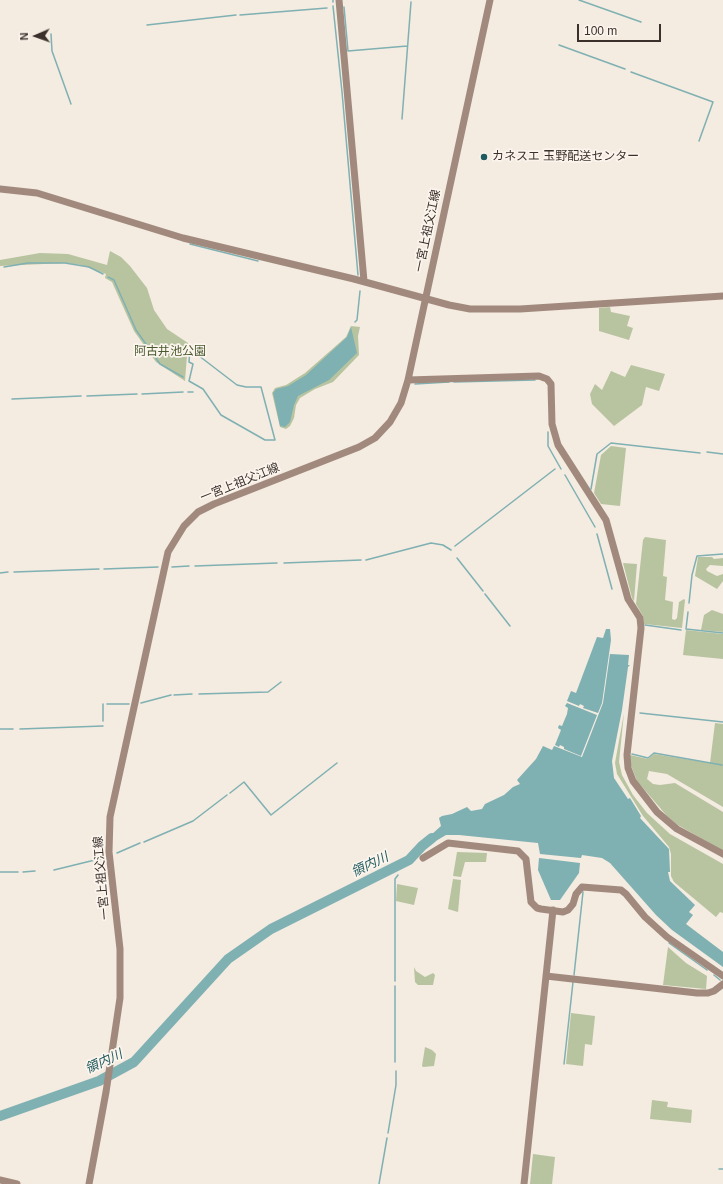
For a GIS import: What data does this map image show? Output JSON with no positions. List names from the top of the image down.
{
  "streets": {
    "street": ["一宮上祖父江線"]
  },
  "water": ["領内川"],
  "parks": ["阿古井池公園"],
  "places": ["カネスエ 玉野配送センター"],
  "scale_bar": "100 m",
  "north": "left"
}
